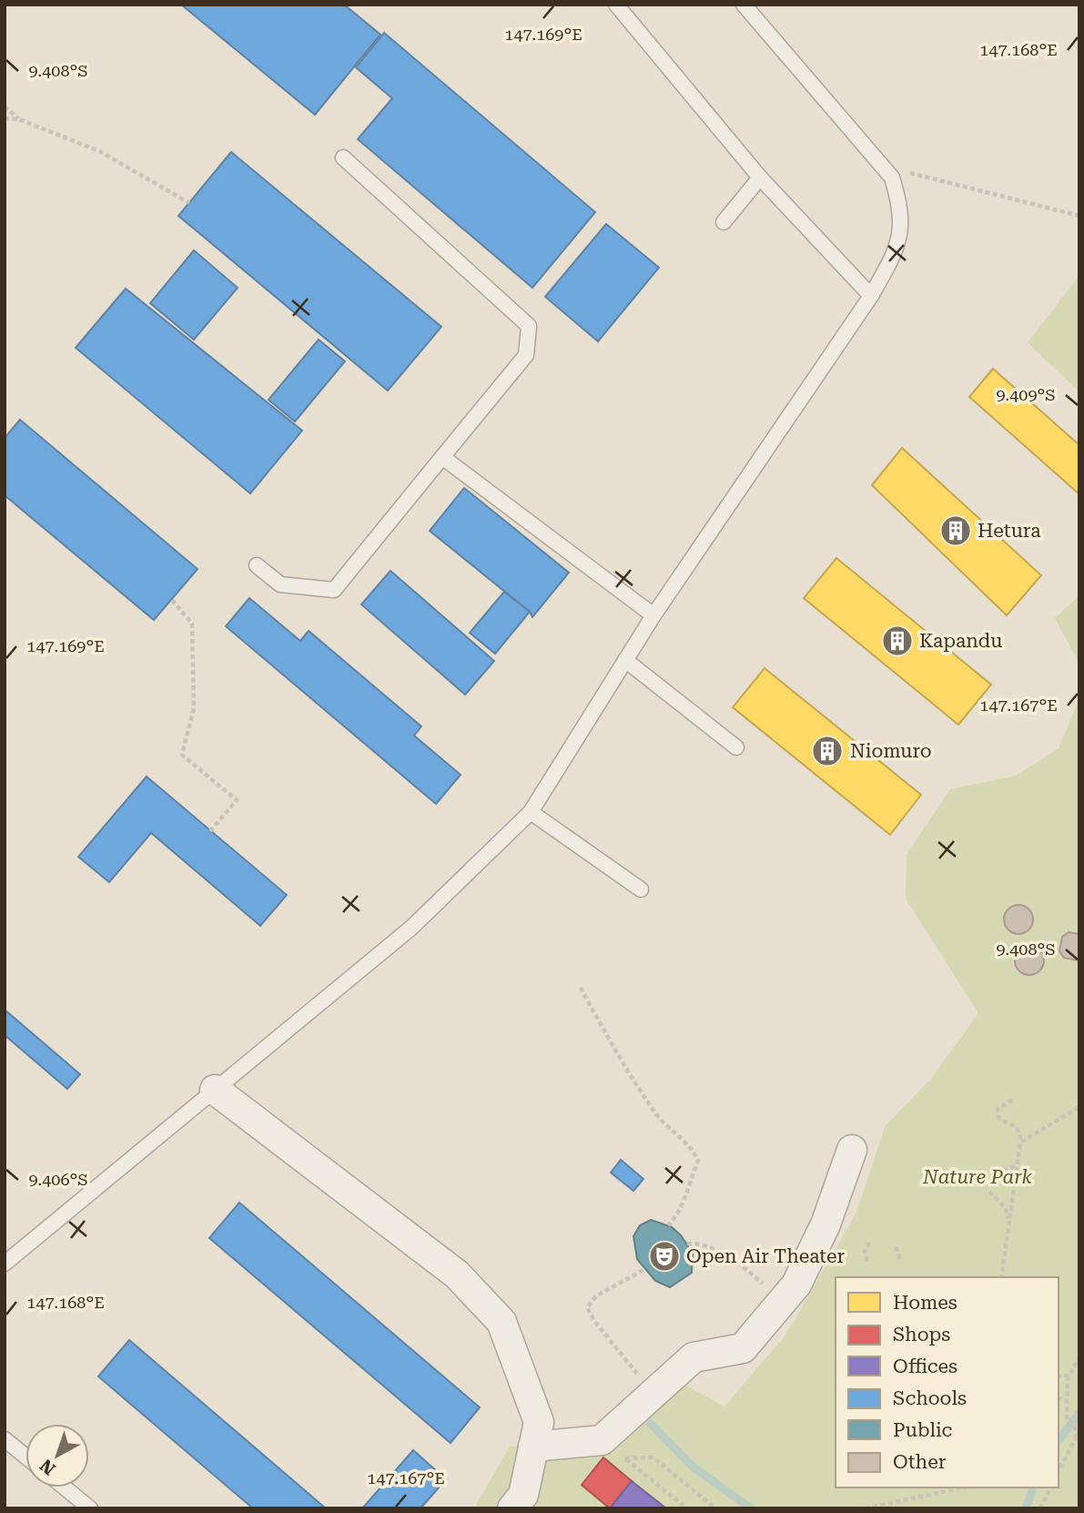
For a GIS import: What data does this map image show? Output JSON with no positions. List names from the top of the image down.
{
  "parks": ["Nature Park"],
  "places": {
    "building": ["Hetura", "Kapandu", "Niomuro"],
    "theatre": ["Open Air Theater"]
  },
  "legend": [
    "Homes",
    "Shops",
    "Offices",
    "Schools",
    "Public",
    "Other"
  ],
  "north": "bottom left",
  "coordinates": [
    "147.169°E",
    "147.168°E",
    "9.408°S",
    "9.409°S",
    "147.167°E",
    "9.406°S"
  ]
}
